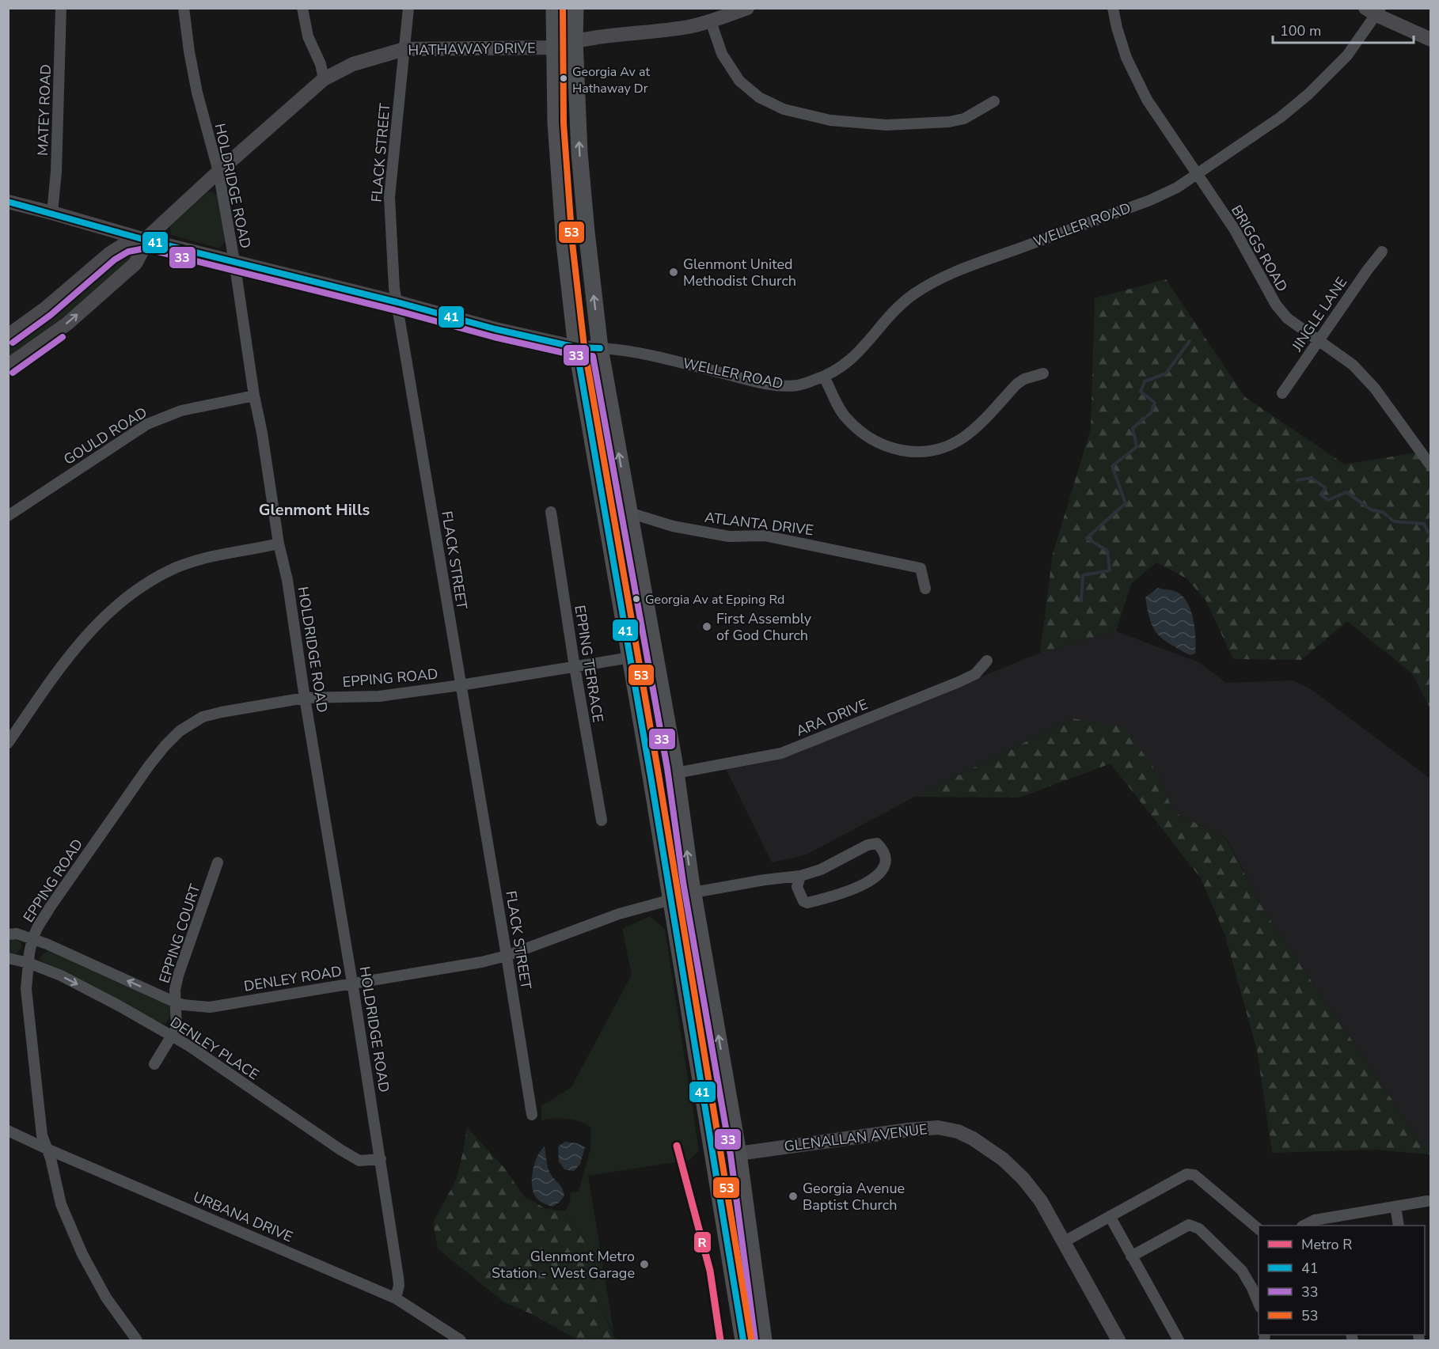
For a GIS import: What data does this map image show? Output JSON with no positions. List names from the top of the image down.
{
  "streets": {
    "street": [
      "HATHAWAY DRIVE",
      "MATEY ROAD",
      "FLACK STREET",
      "HOLDRIDGE ROAD",
      "WELLER ROAD",
      "BRIGGS ROAD",
      "JINGLE LANE",
      "GOULD ROAD",
      "ATLANTA DRIVE",
      "EPPING TERRACE",
      "EPPING ROAD",
      "ARA DRIVE",
      "EPPING COURT",
      "DENLEY ROAD",
      "DENLEY PLACE",
      "GLENALLAN AVENUE",
      "URBANA DRIVE"
    ]
  },
  "crossings": [
    ["HATHAWAY DRIVE", "FLACK STREET"],
    ["HATHAWAY DRIVE", "HOLDRIDGE ROAD"],
    ["HATHAWAY DRIVE", "WELLER ROAD"],
    ["MATEY ROAD", "WELLER ROAD"],
    ["FLACK STREET", "WELLER ROAD"],
    ["FLACK STREET", "EPPING ROAD"],
    ["FLACK STREET", "DENLEY ROAD"],
    ["HOLDRIDGE ROAD", "WELLER ROAD"],
    ["HOLDRIDGE ROAD", "GOULD ROAD"],
    ["HOLDRIDGE ROAD", "EPPING ROAD"],
    ["HOLDRIDGE ROAD", "DENLEY ROAD"],
    ["HOLDRIDGE ROAD", "DENLEY PLACE"],
    ["HOLDRIDGE ROAD", "URBANA DRIVE"],
    ["WELLER ROAD", "BRIGGS ROAD"],
    ["BRIGGS ROAD", "JINGLE LANE"],
    ["EPPING TERRACE", "EPPING ROAD"],
    ["EPPING ROAD", "DENLEY ROAD"],
    ["EPPING ROAD", "DENLEY PLACE"],
    ["EPPING ROAD", "URBANA DRIVE"],
    ["EPPING COURT", "DENLEY ROAD"],
    ["EPPING COURT", "DENLEY PLACE"]
  ],
  "one_way": ["DENLEY PLACE"],
  "districts": ["Glenmont Hills"],
  "places": [
    "Georgia Av at Hathaway Dr",
    "Glenmont United Methodist Church",
    "Georgia Av at Epping Rd",
    "First Assembly of God Church",
    "Georgia Avenue Baptist Church",
    "Glenmont Metro Station - West Garage"
  ],
  "lines": [
    "transit line 53",
    "transit line 41",
    "transit line 33",
    "metro line R"
  ],
  "legend": [
    "Metro R",
    "41",
    "33",
    "53"
  ],
  "scale_bar": "100 m"
}
